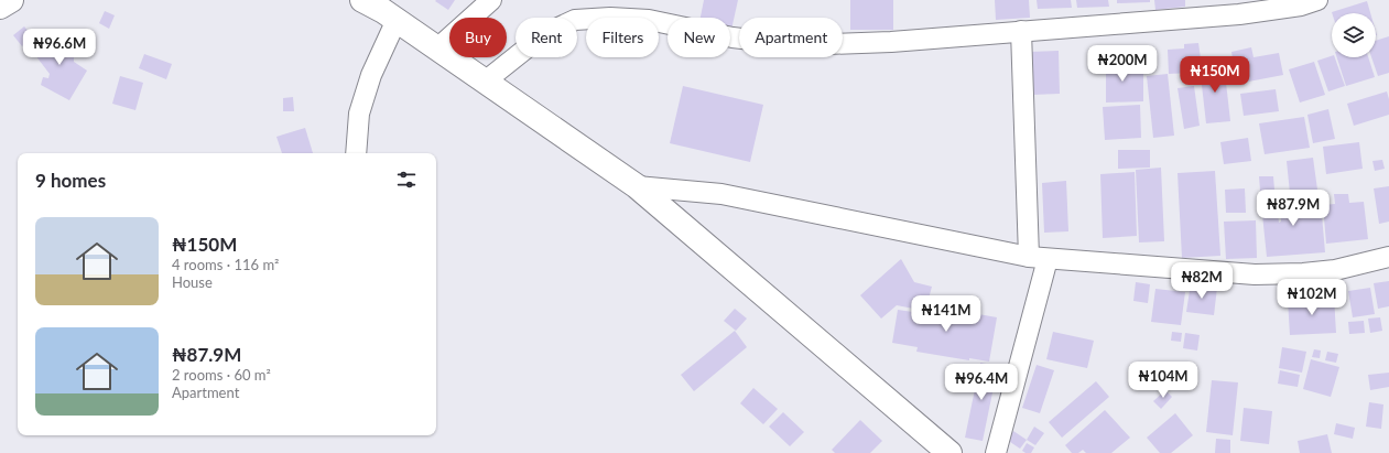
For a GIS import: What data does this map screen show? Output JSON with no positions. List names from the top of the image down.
{
  "page": {
    "chip": [
      "Buy",
      "Rent",
      "Filters",
      "New",
      "Apartment"
    ],
    "price": [
      "₦96.6M",
      "₦200M",
      "₦150M",
      "₦87.9M",
      "₦82M",
      "₦102M",
      "₦141M",
      "₦104M",
      "₦96.4M"
    ],
    "heading": "9 homes",
    "list": [
      {
        "name": "₦150M",
        "note": "4 rooms · 116 m² · House"
      },
      {
        "name": "₦87.9M",
        "note": "2 rooms · 60 m² · Apartment"
      }
    ]
  }
}
